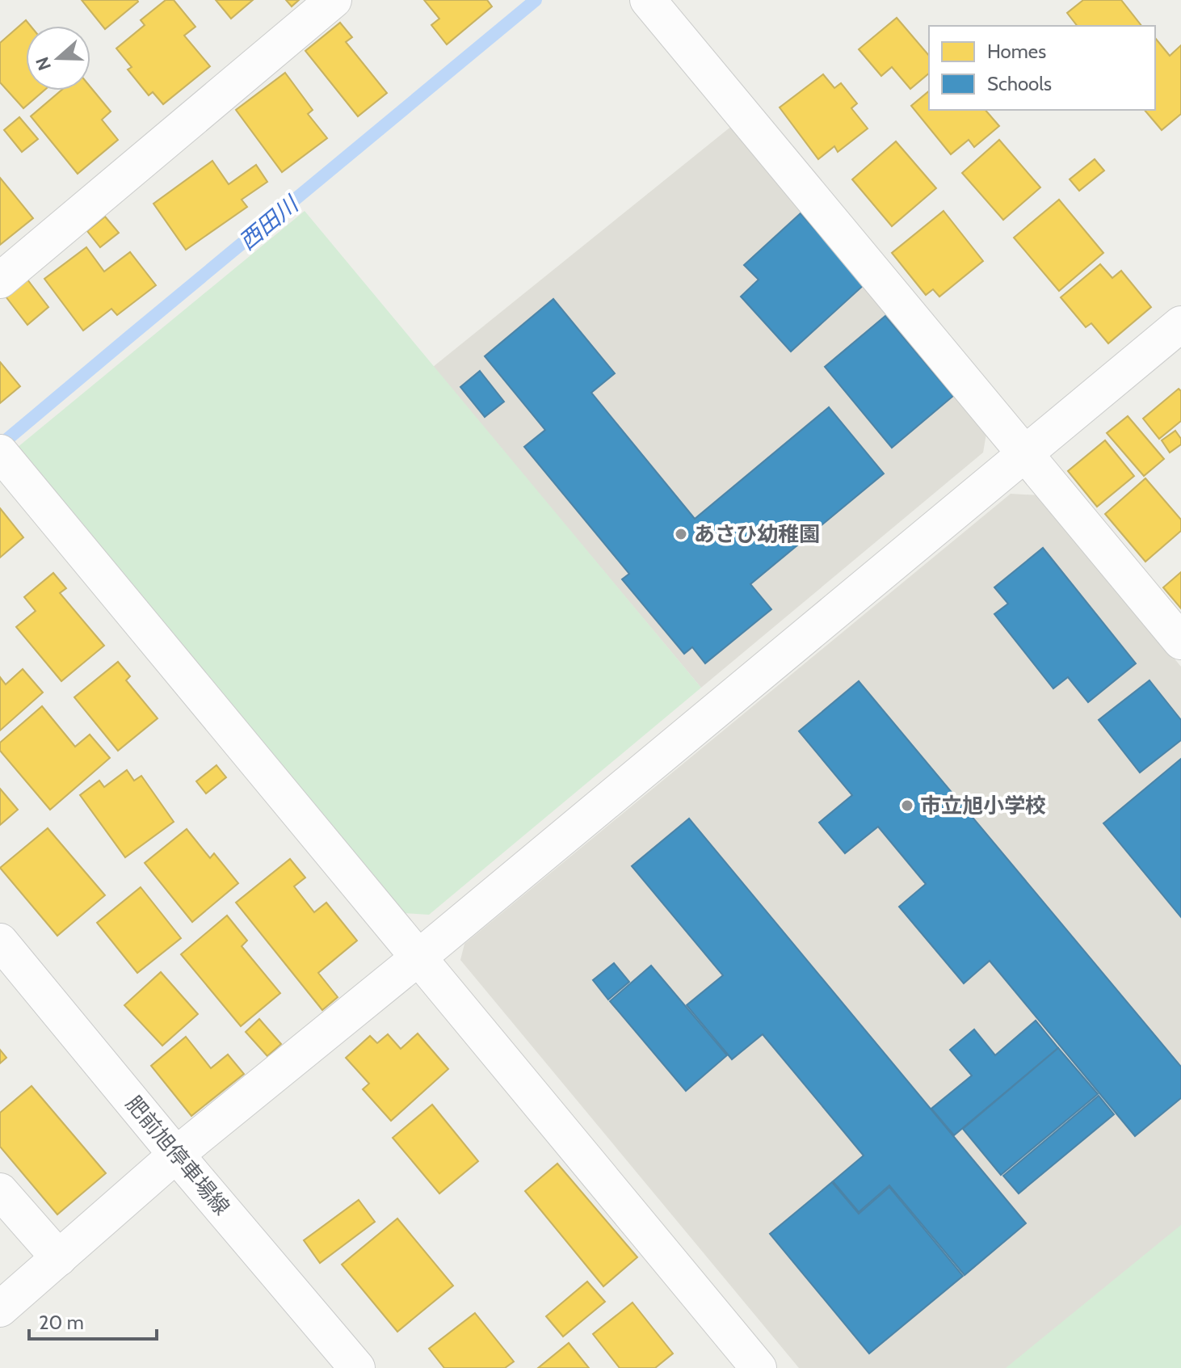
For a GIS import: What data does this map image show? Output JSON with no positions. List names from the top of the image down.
{
  "streets": {
    "street": ["肥前旭停車場線"]
  },
  "water": ["西田川"],
  "places": ["あさひ幼稚園", "市立旭小学校"],
  "legend": ["Homes", "Schools"],
  "scale_bar": "20 m",
  "north": "left"
}
